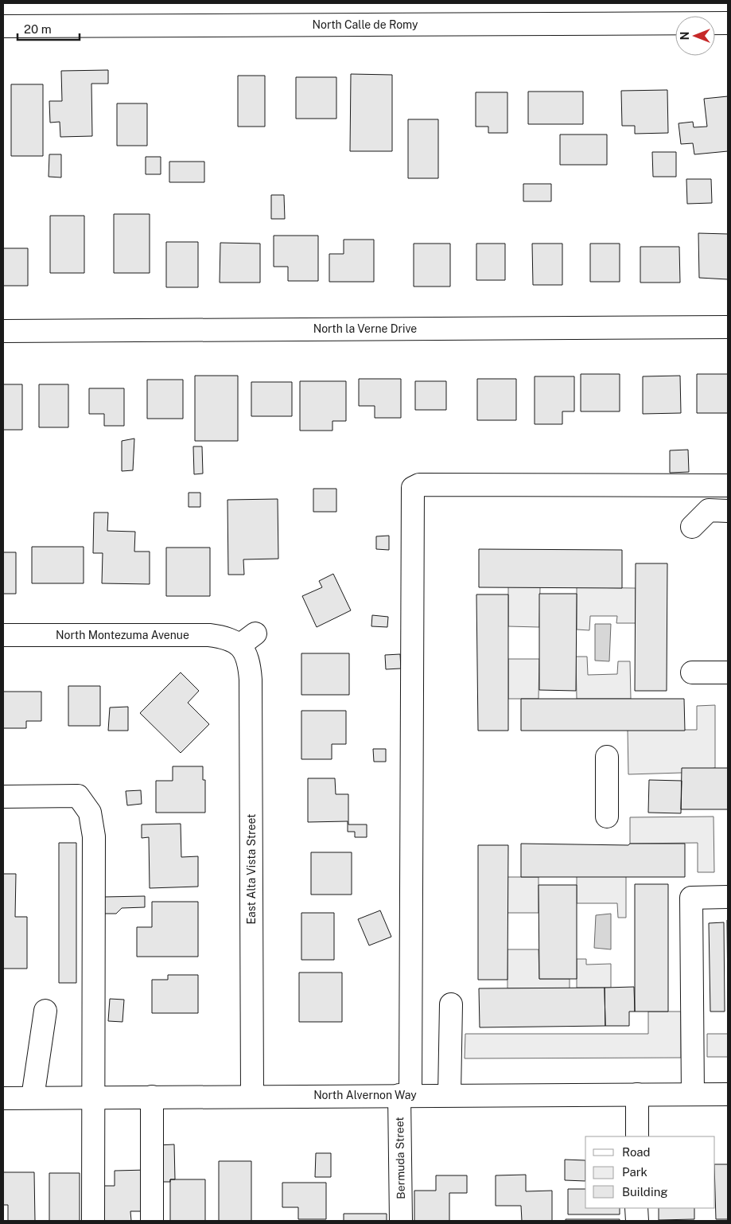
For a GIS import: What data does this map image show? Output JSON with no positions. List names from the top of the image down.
{
  "streets": {
    "street": [
      "North Calle de Romy",
      "North la Verne Drive",
      "North Montezuma Avenue",
      "East Alta Vista Street",
      "North Alvernon Way",
      "Bermuda Street"
    ]
  },
  "crossings": [
    ["North Montezuma Avenue", "East Alta Vista Street"],
    ["East Alta Vista Street", "North Alvernon Way"],
    ["North Alvernon Way", "Bermuda Street"]
  ],
  "legend": ["Road", "Park", "Building"],
  "scale_bar": "20 m",
  "north": "left"
}
